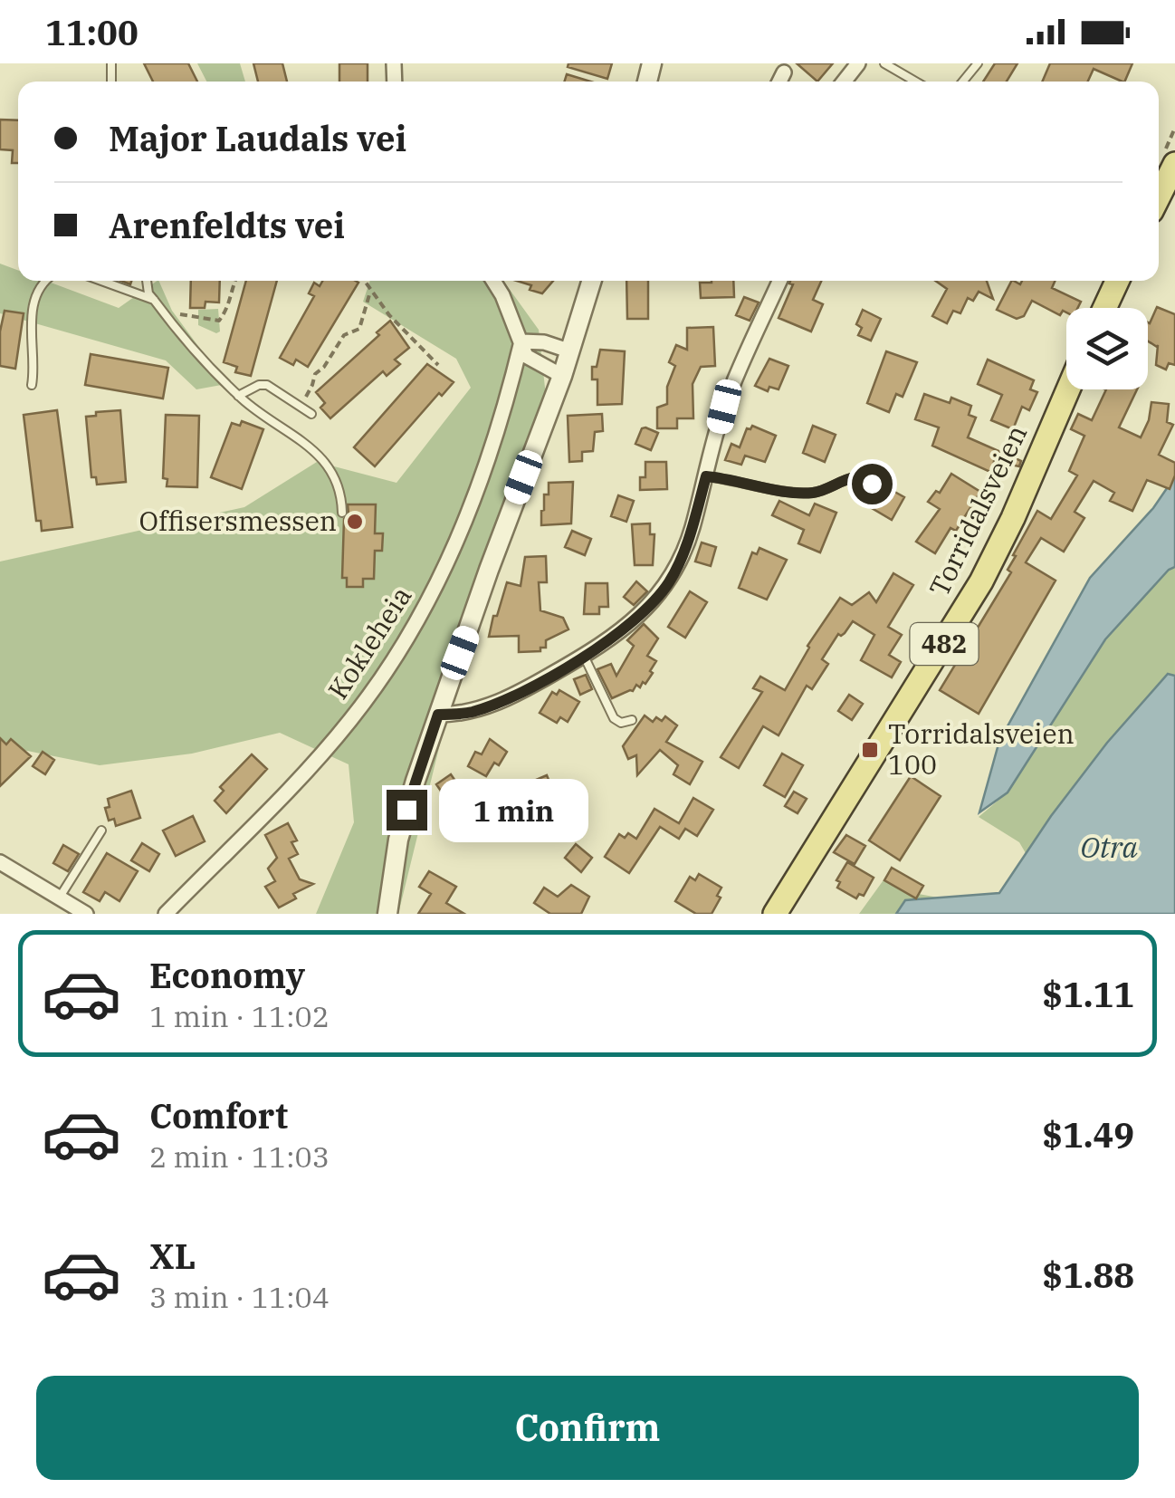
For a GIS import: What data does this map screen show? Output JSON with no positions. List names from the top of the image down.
{
  "streets": {
    "main road": ["Torridalsveien", "482"],
    "street": ["Kokleheia"]
  },
  "water": ["Otra"],
  "places": {
    "other": ["Offisersmessen"],
    "transit": ["Torridalsveien 100"]
  },
  "page": {
    "status": "11:00",
    "banner": ["Major Laudals vei", "Arenfeldts vei"],
    "bubble": "1 min",
    "list": [
      {
        "name": "Economy",
        "note": "1 min · 11:02",
        "value": "$1.11"
      },
      {
        "name": "Comfort",
        "note": "2 min · 11:03",
        "value": "$1.49"
      },
      {
        "name": "XL",
        "note": "3 min · 11:04",
        "value": "$1.88"
      }
    ],
    "buttons": "Confirm"
  }
}
